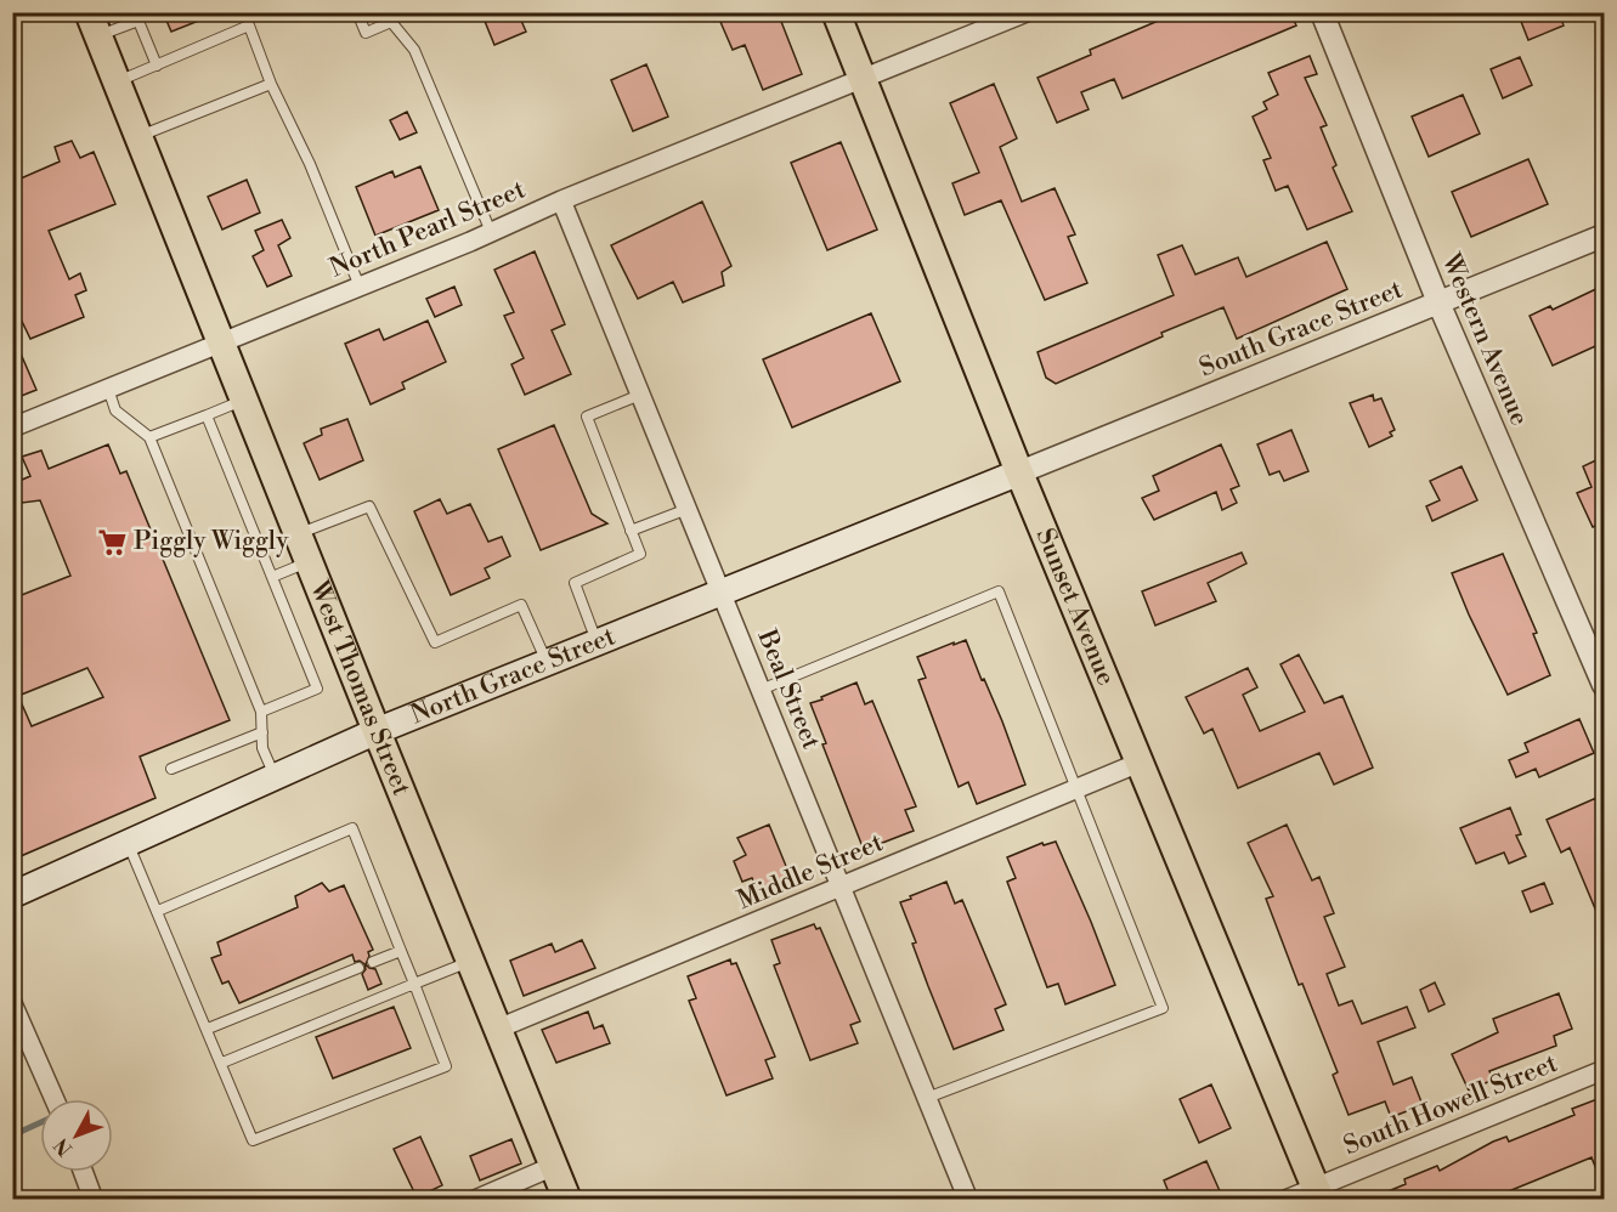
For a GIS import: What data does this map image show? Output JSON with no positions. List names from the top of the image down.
{
  "streets": {
    "main road": ["Sunset Avenue", "North Grace Street", "West Thomas Street"],
    "street": [
      "North Pearl Street",
      "South Grace Street",
      "Western Avenue",
      "Beal Street",
      "Middle Street",
      "South Howell Street"
    ]
  },
  "crossings": [
    ["North Pearl Street", "Sunset Avenue"],
    ["North Pearl Street", "West Thomas Street"],
    ["North Pearl Street", "Beal Street"],
    ["South Grace Street", "Western Avenue"],
    ["South Grace Street", "Sunset Avenue"],
    ["South Grace Street", "North Grace Street"],
    ["Sunset Avenue", "North Grace Street"],
    ["Sunset Avenue", "Middle Street"],
    ["Sunset Avenue", "South Howell Street"],
    ["North Grace Street", "West Thomas Street"],
    ["North Grace Street", "Beal Street"],
    ["West Thomas Street", "Middle Street"],
    ["Beal Street", "Middle Street"]
  ],
  "places": {
    "supermarket": ["Piggly Wiggly"]
  },
  "north": "bottom left"
}
